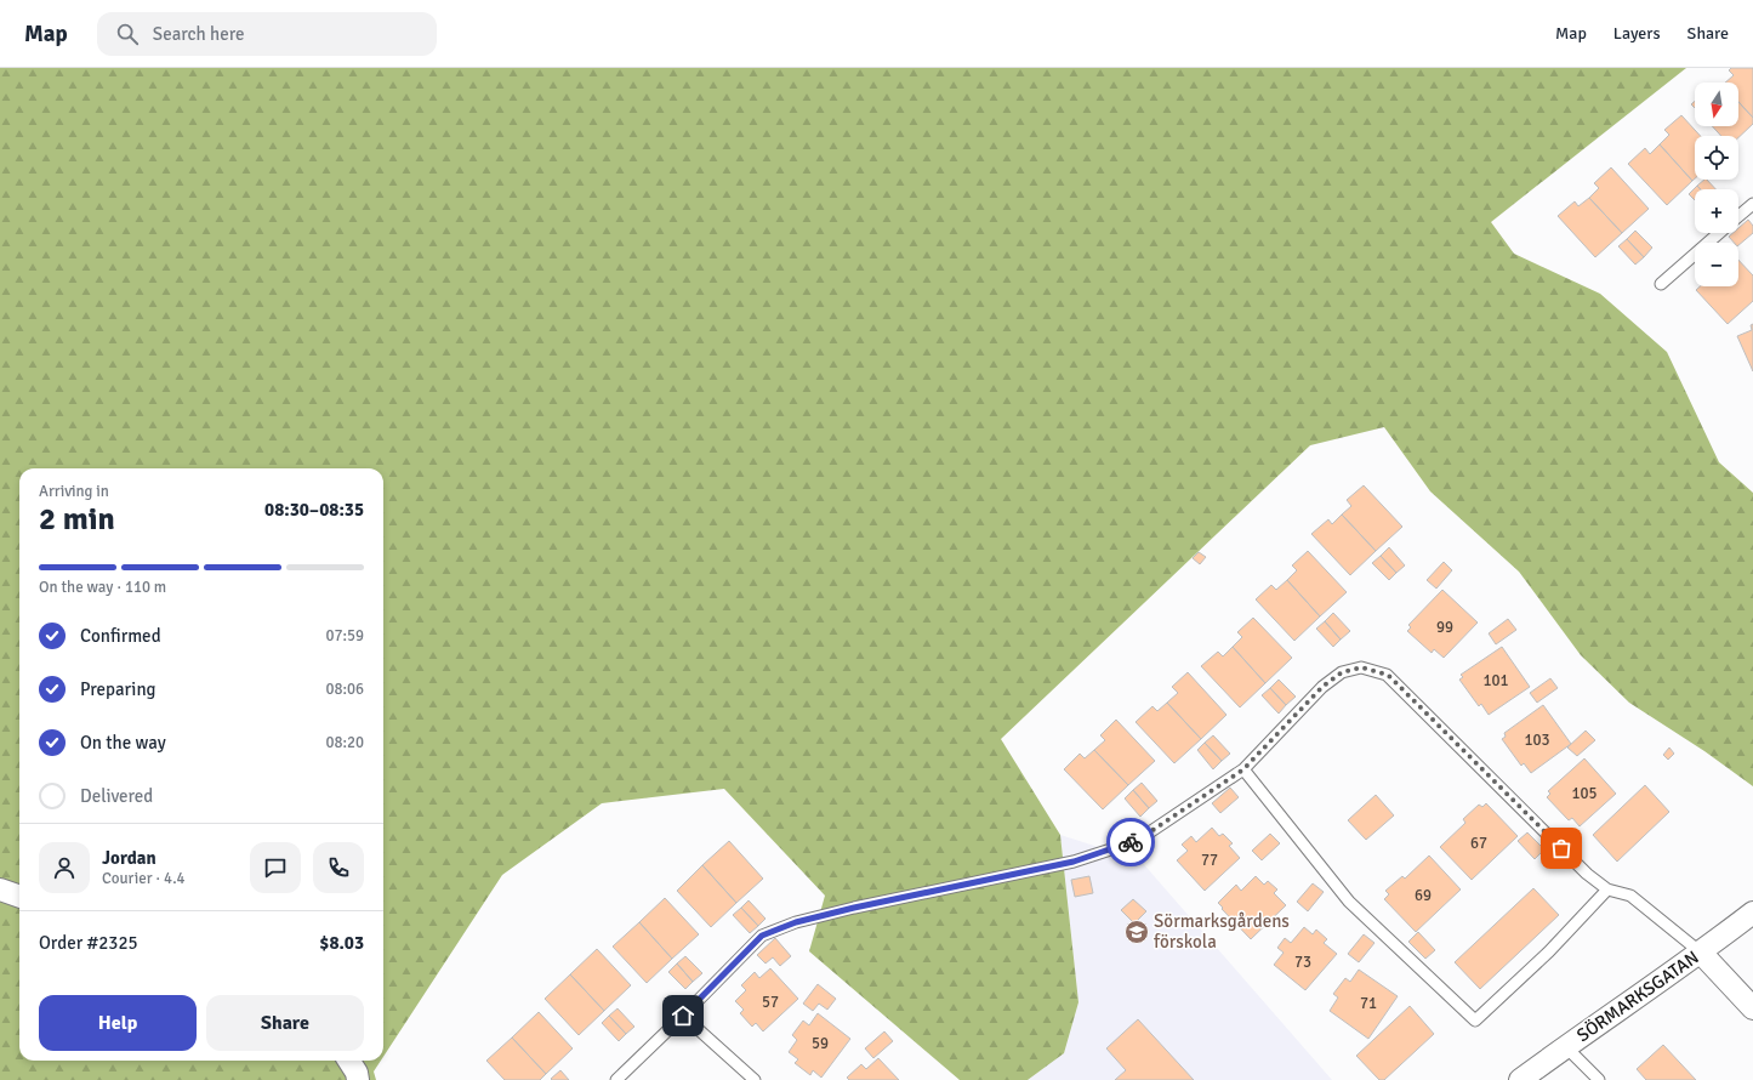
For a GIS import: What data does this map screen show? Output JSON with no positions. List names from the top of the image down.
{
  "streets": {
    "street": ["SÖRMARKSGATAN"]
  },
  "places": {
    "school or university": ["Sörmarksgårdens förskola"]
  },
  "house_numbers": [
    "99",
    "101",
    "103",
    "105",
    "67",
    "77",
    "69",
    "73",
    "57",
    "71",
    "59"
  ],
  "north": "bottom",
  "page": {
    "header": "Map",
    "search": "Search here",
    "nav": ["Map", "Layers", "Share"],
    "map_buttons": ["+", "−"],
    "heading": ["2 min", "Arriving in", "08:30–08:35"],
    "panel": [
      "Jordan",
      "Courier · 4.4",
      "Order #2325",
      "$8.03"
    ],
    "bar": "On the way · 110 m",
    "list": [
      ["Confirmed", "07:59"],
      ["Preparing", "08:06"],
      ["On the way", "08:20"],
      "Delivered"
    ],
    "buttons": ["Help", "Share"]
  }
}
